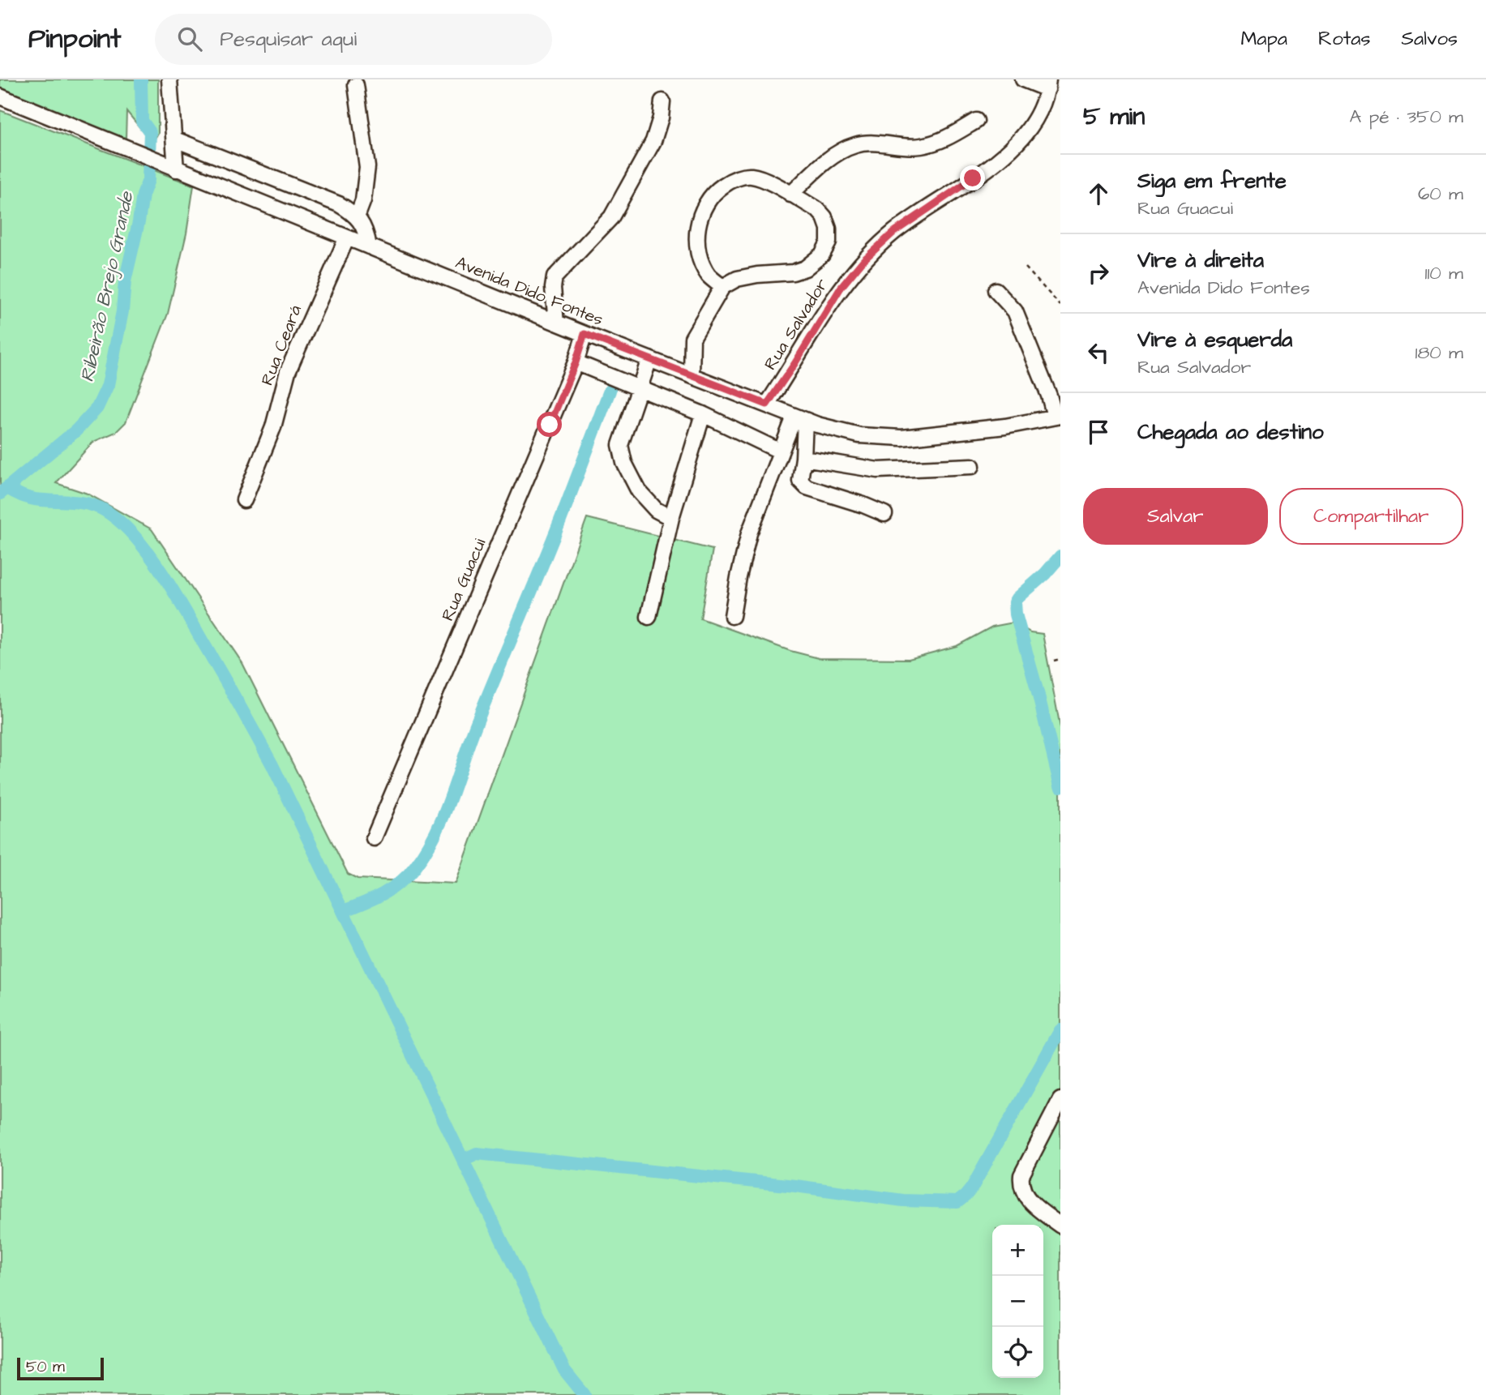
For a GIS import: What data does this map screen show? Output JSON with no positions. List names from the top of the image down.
{
  "streets": {
    "street": [
      "Avenida Dido Fontes",
      "Rua Salvador",
      "Rua Ceará",
      "Rua Guacui"
    ]
  },
  "crossings": [
    ["Avenida Dido Fontes", "Rua Salvador"],
    ["Avenida Dido Fontes", "Rua Ceará"],
    ["Avenida Dido Fontes", "Rua Guacui"]
  ],
  "water": ["Ribeirão Brejo Grande"],
  "scale_bar": "50 m",
  "page": {
    "header": "Pinpoint",
    "search": "Pesquisar aqui",
    "nav": ["Mapa", "Rotas", "Salvos"],
    "heading": ["5 min", "A pé · 350 m"],
    "list": [
      ["Siga em frente", "Rua Guacui", "60 m"],
      ["Vire à direita", "Avenida Dido Fontes", "110 m"],
      ["Vire à esquerda", "Rua Salvador", "180 m"],
      "Chegada ao destino"
    ],
    "buttons": ["Salvar", "Compartilhar"],
    "map_buttons": ["+", "−"],
    "scale": "50 m"
  }
}
